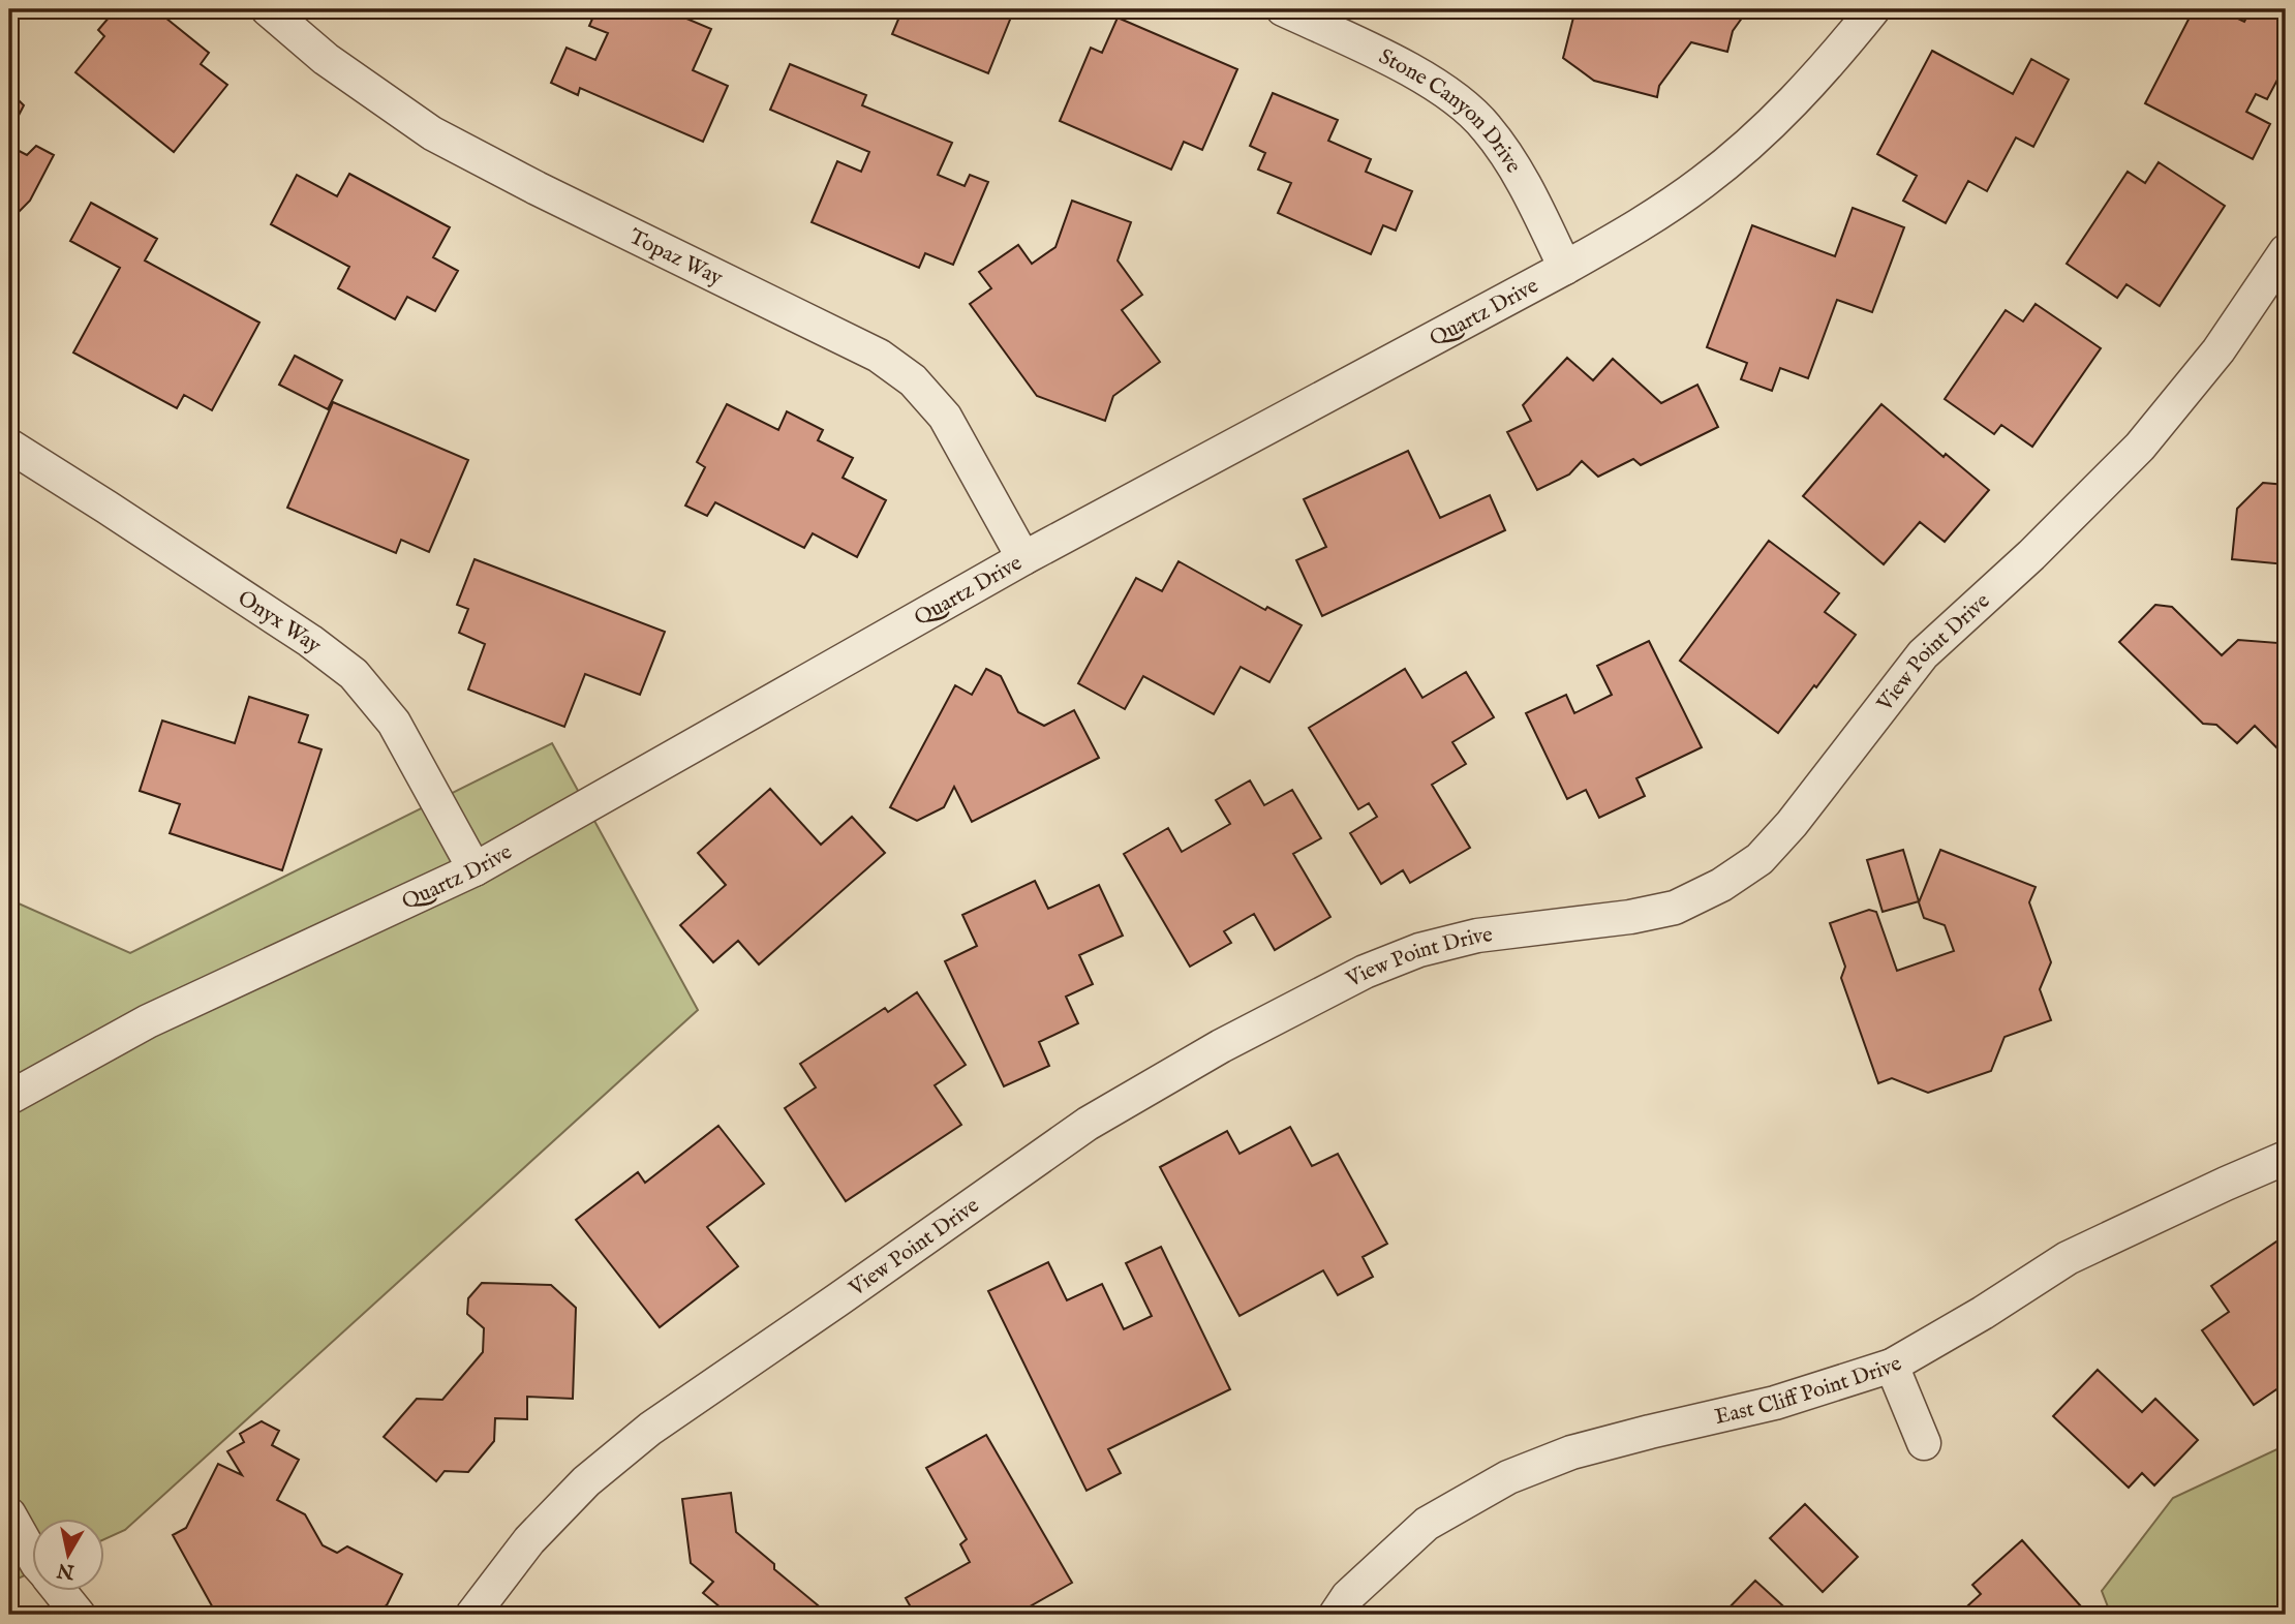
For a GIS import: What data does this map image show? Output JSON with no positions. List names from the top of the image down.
{
  "streets": {
    "street": [
      "Stone Canyon Drive",
      "Topaz Way",
      "Quartz Drive",
      "Onyx Way",
      "View Point Drive",
      "East Cliff Point Drive"
    ]
  },
  "crossings": [
    ["Stone Canyon Drive", "Quartz Drive"],
    ["Topaz Way", "Quartz Drive"],
    ["Quartz Drive", "Onyx Way"]
  ],
  "north": "bottom"
}
